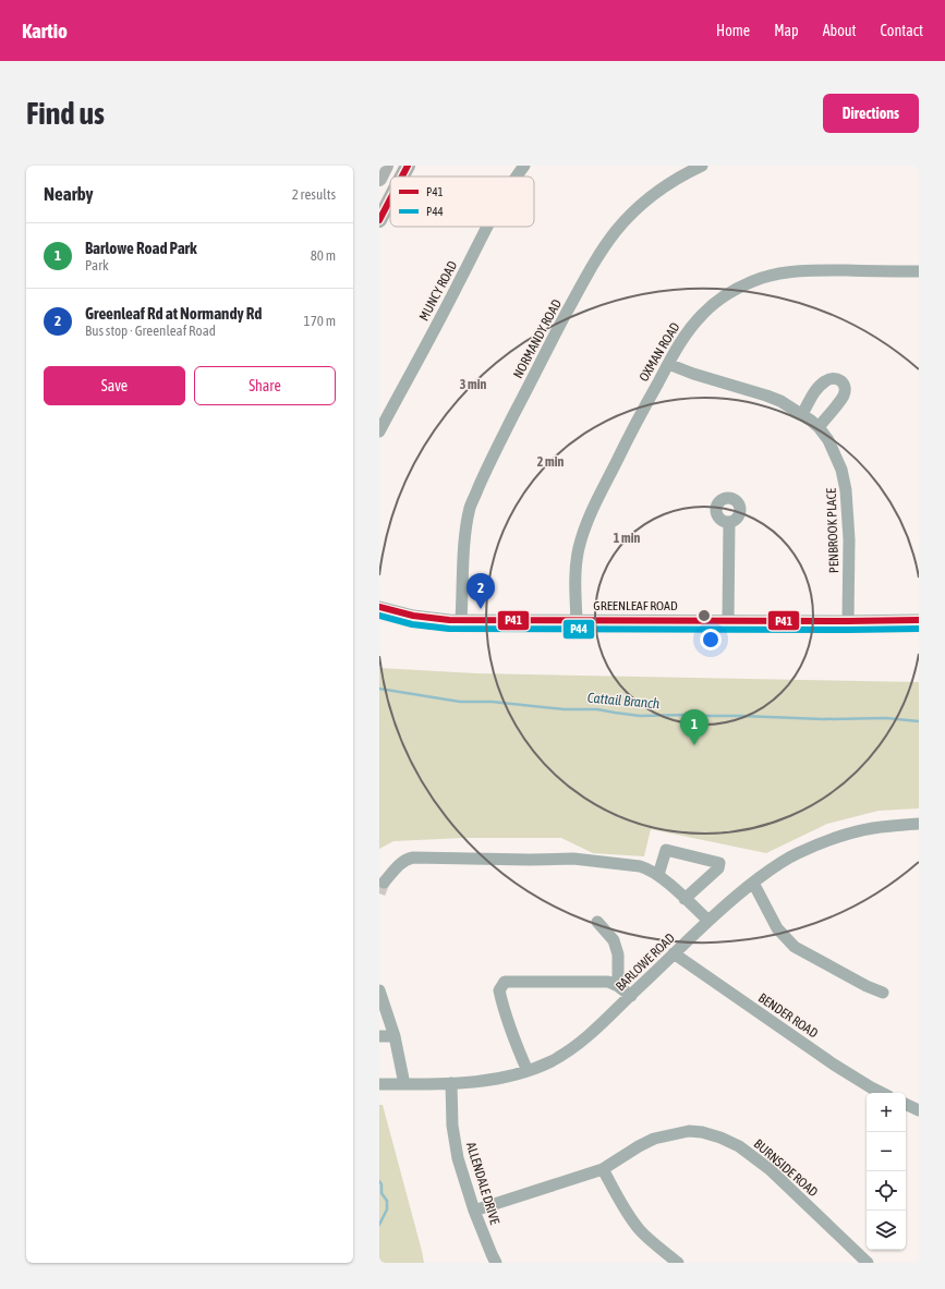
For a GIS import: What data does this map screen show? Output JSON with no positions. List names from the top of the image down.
{
  "streets": {
    "street": [
      "MUNCY ROAD",
      "NORMANDY ROAD",
      "OXMAN ROAD",
      "PENBROOK PLACE",
      "GREENLEAF ROAD",
      "BARLOWE ROAD",
      "BENDER ROAD",
      "BURNSIDE ROAD",
      "ALLENDALE DRIVE"
    ]
  },
  "crossings": [
    ["NORMANDY ROAD", "GREENLEAF ROAD"],
    ["OXMAN ROAD", "PENBROOK PLACE"],
    ["OXMAN ROAD", "GREENLEAF ROAD"],
    ["PENBROOK PLACE", "GREENLEAF ROAD"],
    ["BARLOWE ROAD", "BENDER ROAD"],
    ["BARLOWE ROAD", "ALLENDALE DRIVE"],
    ["BURNSIDE ROAD", "ALLENDALE DRIVE"]
  ],
  "water": ["Cattail Branch"],
  "lines": ["transit line P41", "transit line P44"],
  "legend": ["P41", "P44"],
  "page": {
    "header": "Kartio",
    "nav": [
      "Home",
      "Map",
      "About",
      "Contact"
    ],
    "buttons": [
      "Directions",
      ["Save", "Share"]
    ],
    "title": "Find us",
    "heading": ["Nearby", "2 results"],
    "list": [
      {
        "mark": "1",
        "name": "Barlowe Road Park",
        "note": "Park",
        "value": "80 m"
      },
      {
        "mark": "2",
        "name": "Greenleaf Rd at Normandy Rd",
        "note": "Bus stop · Greenleaf Road",
        "value": "170 m"
      }
    ],
    "pins": ["2", "1"],
    "map_buttons": ["+", "−"]
  },
  "rings": ["3 min", "2 min", "1 min"]
}
